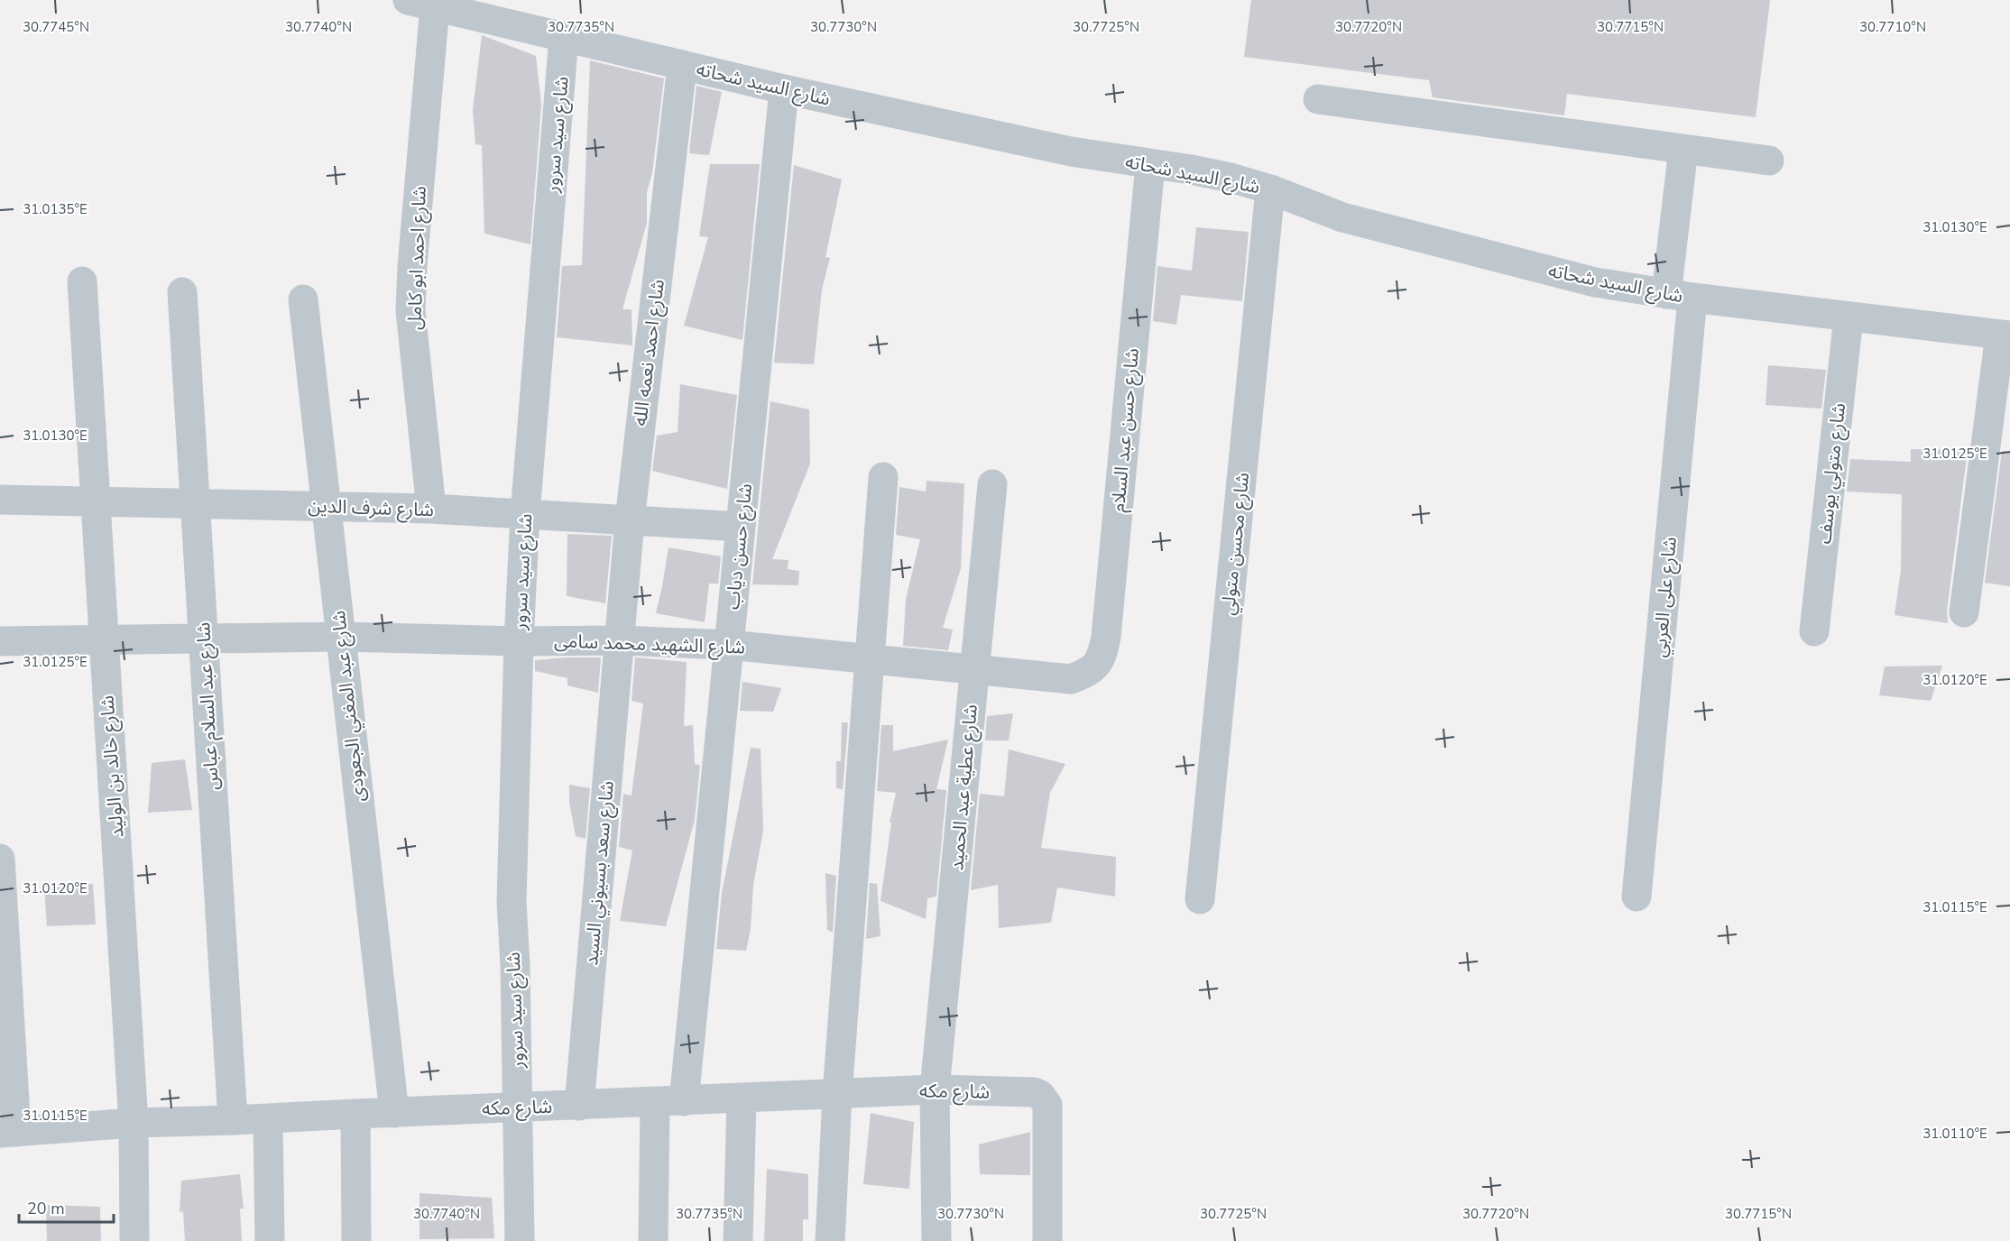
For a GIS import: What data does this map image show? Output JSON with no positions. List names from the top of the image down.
{
  "streets": {
    "street": [
      "شارع السيد شحاته",
      "شارع سيد سرور",
      "شارع احمد ابو كامل",
      "شارع احمد نعمه الله",
      "شارع حسن عبد السلام",
      "شارع متولي يوسف",
      "شارع شرف الدين",
      "شارع محسن متولي",
      "شارع حسن دياب",
      "شارع على العربي",
      "شارع الشهيد محمد سامى",
      "شارع عبد السلام عباس",
      "شارع عبد المغني الجعودى",
      "شارع خالد بن الوليد",
      "شارع عطية عبد الحميد",
      "شارع سعد بسيوني السيد",
      "شارع مكه"
    ]
  },
  "crossings": [
    ["شارع السيد شحاته", "شارع سيد سرور"],
    ["شارع السيد شحاته", "شارع احمد ابو كامل"],
    ["شارع السيد شحاته", "شارع احمد نعمه الله"],
    ["شارع السيد شحاته", "شارع حسن عبد السلام"],
    ["شارع السيد شحاته", "شارع متولي يوسف"],
    ["شارع السيد شحاته", "شارع محسن متولي"],
    ["شارع السيد شحاته", "شارع حسن دياب"],
    ["شارع السيد شحاته", "شارع على العربي"],
    ["شارع سيد سرور", "شارع شرف الدين"],
    ["شارع سيد سرور", "شارع الشهيد محمد سامى"],
    ["شارع سيد سرور", "شارع مكه"],
    ["شارع احمد ابو كامل", "شارع شرف الدين"],
    ["شارع احمد نعمه الله", "شارع شرف الدين"],
    ["شارع احمد نعمه الله", "شارع الشهيد محمد سامى"],
    ["شارع احمد نعمه الله", "شارع سعد بسيوني السيد"],
    ["شارع حسن عبد السلام", "شارع الشهيد محمد سامى"],
    ["شارع شرف الدين", "شارع حسن دياب"],
    ["شارع شرف الدين", "شارع عبد السلام عباس"],
    ["شارع شرف الدين", "شارع عبد المغني الجعودى"],
    ["شارع شرف الدين", "شارع خالد بن الوليد"],
    ["شارع حسن دياب", "شارع الشهيد محمد سامى"],
    ["شارع حسن دياب", "شارع مكه"],
    ["شارع الشهيد محمد سامى", "شارع عبد السلام عباس"],
    ["شارع الشهيد محمد سامى", "شارع عبد المغني الجعودى"],
    ["شارع الشهيد محمد سامى", "شارع خالد بن الوليد"],
    ["شارع الشهيد محمد سامى", "شارع عطية عبد الحميد"],
    ["شارع الشهيد محمد سامى", "شارع سعد بسيوني السيد"],
    ["شارع عبد السلام عباس", "شارع مكه"],
    ["شارع عبد المغني الجعودى", "شارع مكه"],
    ["شارع خالد بن الوليد", "شارع مكه"],
    ["شارع عطية عبد الحميد", "شارع مكه"],
    ["شارع سعد بسيوني السيد", "شارع مكه"]
  ],
  "scale_bar": "20 m",
  "coordinates": [
    "30.7745°N",
    "30.7740°N",
    "30.7735°N",
    "30.7730°N",
    "30.7725°N",
    "30.7720°N",
    "30.7715°N",
    "30.7710°N",
    "31.0135°E",
    "31.0130°E",
    "31.0125°E",
    "31.0120°E",
    "31.0115°E",
    "31.0110°E"
  ]
}
